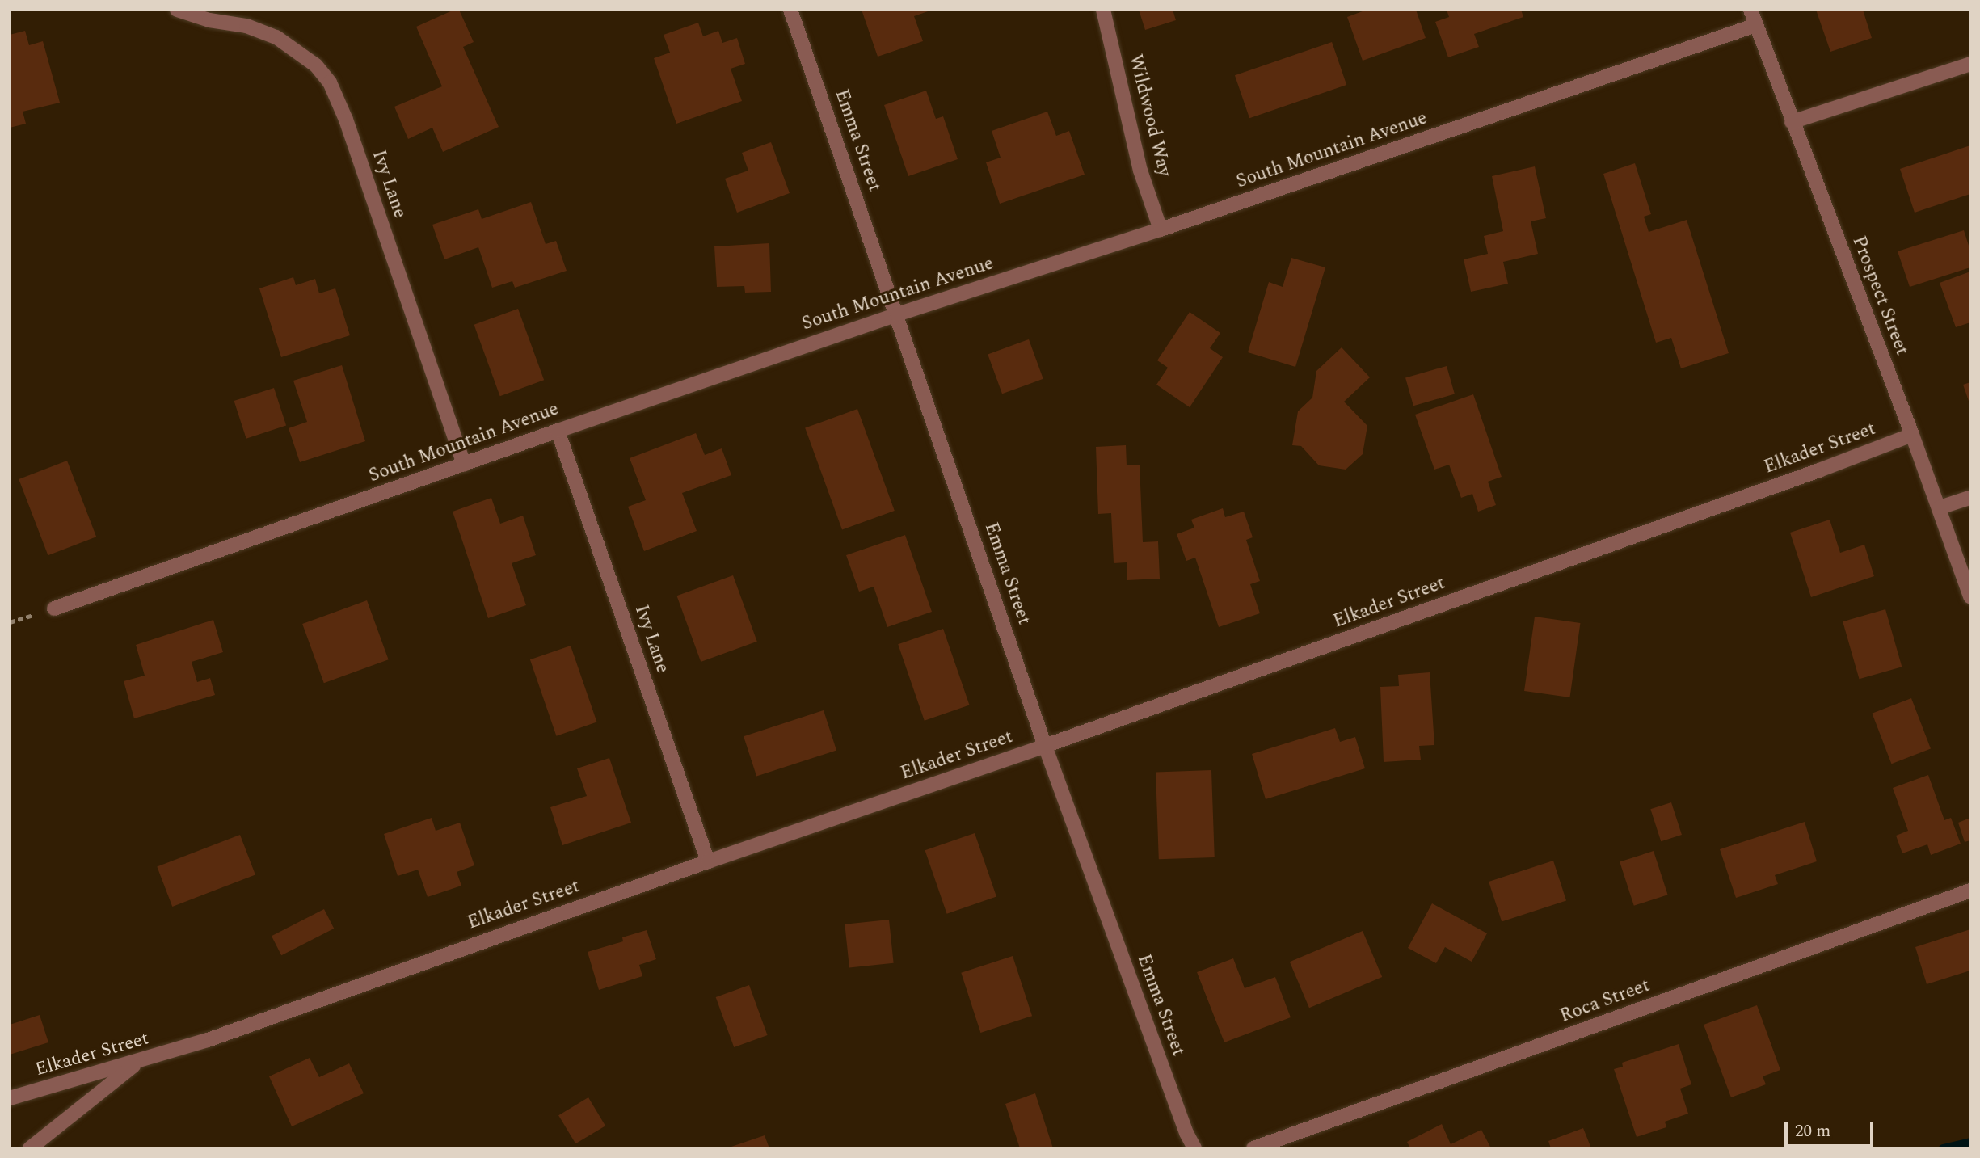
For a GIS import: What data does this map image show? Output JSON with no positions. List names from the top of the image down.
{
  "streets": {
    "street": [
      "Wildwood Way",
      "Emma Street",
      "South Mountain Avenue",
      "Ivy Lane",
      "Prospect Street",
      "Elkader Street",
      "Roca Street"
    ]
  },
  "crossings": [
    ["Wildwood Way", "South Mountain Avenue"],
    ["Emma Street", "South Mountain Avenue"],
    ["Emma Street", "Elkader Street"],
    ["South Mountain Avenue", "Ivy Lane"],
    ["South Mountain Avenue", "Prospect Street"],
    ["Ivy Lane", "Elkader Street"],
    ["Prospect Street", "Elkader Street"]
  ],
  "scale_bar": "20 m"
}
